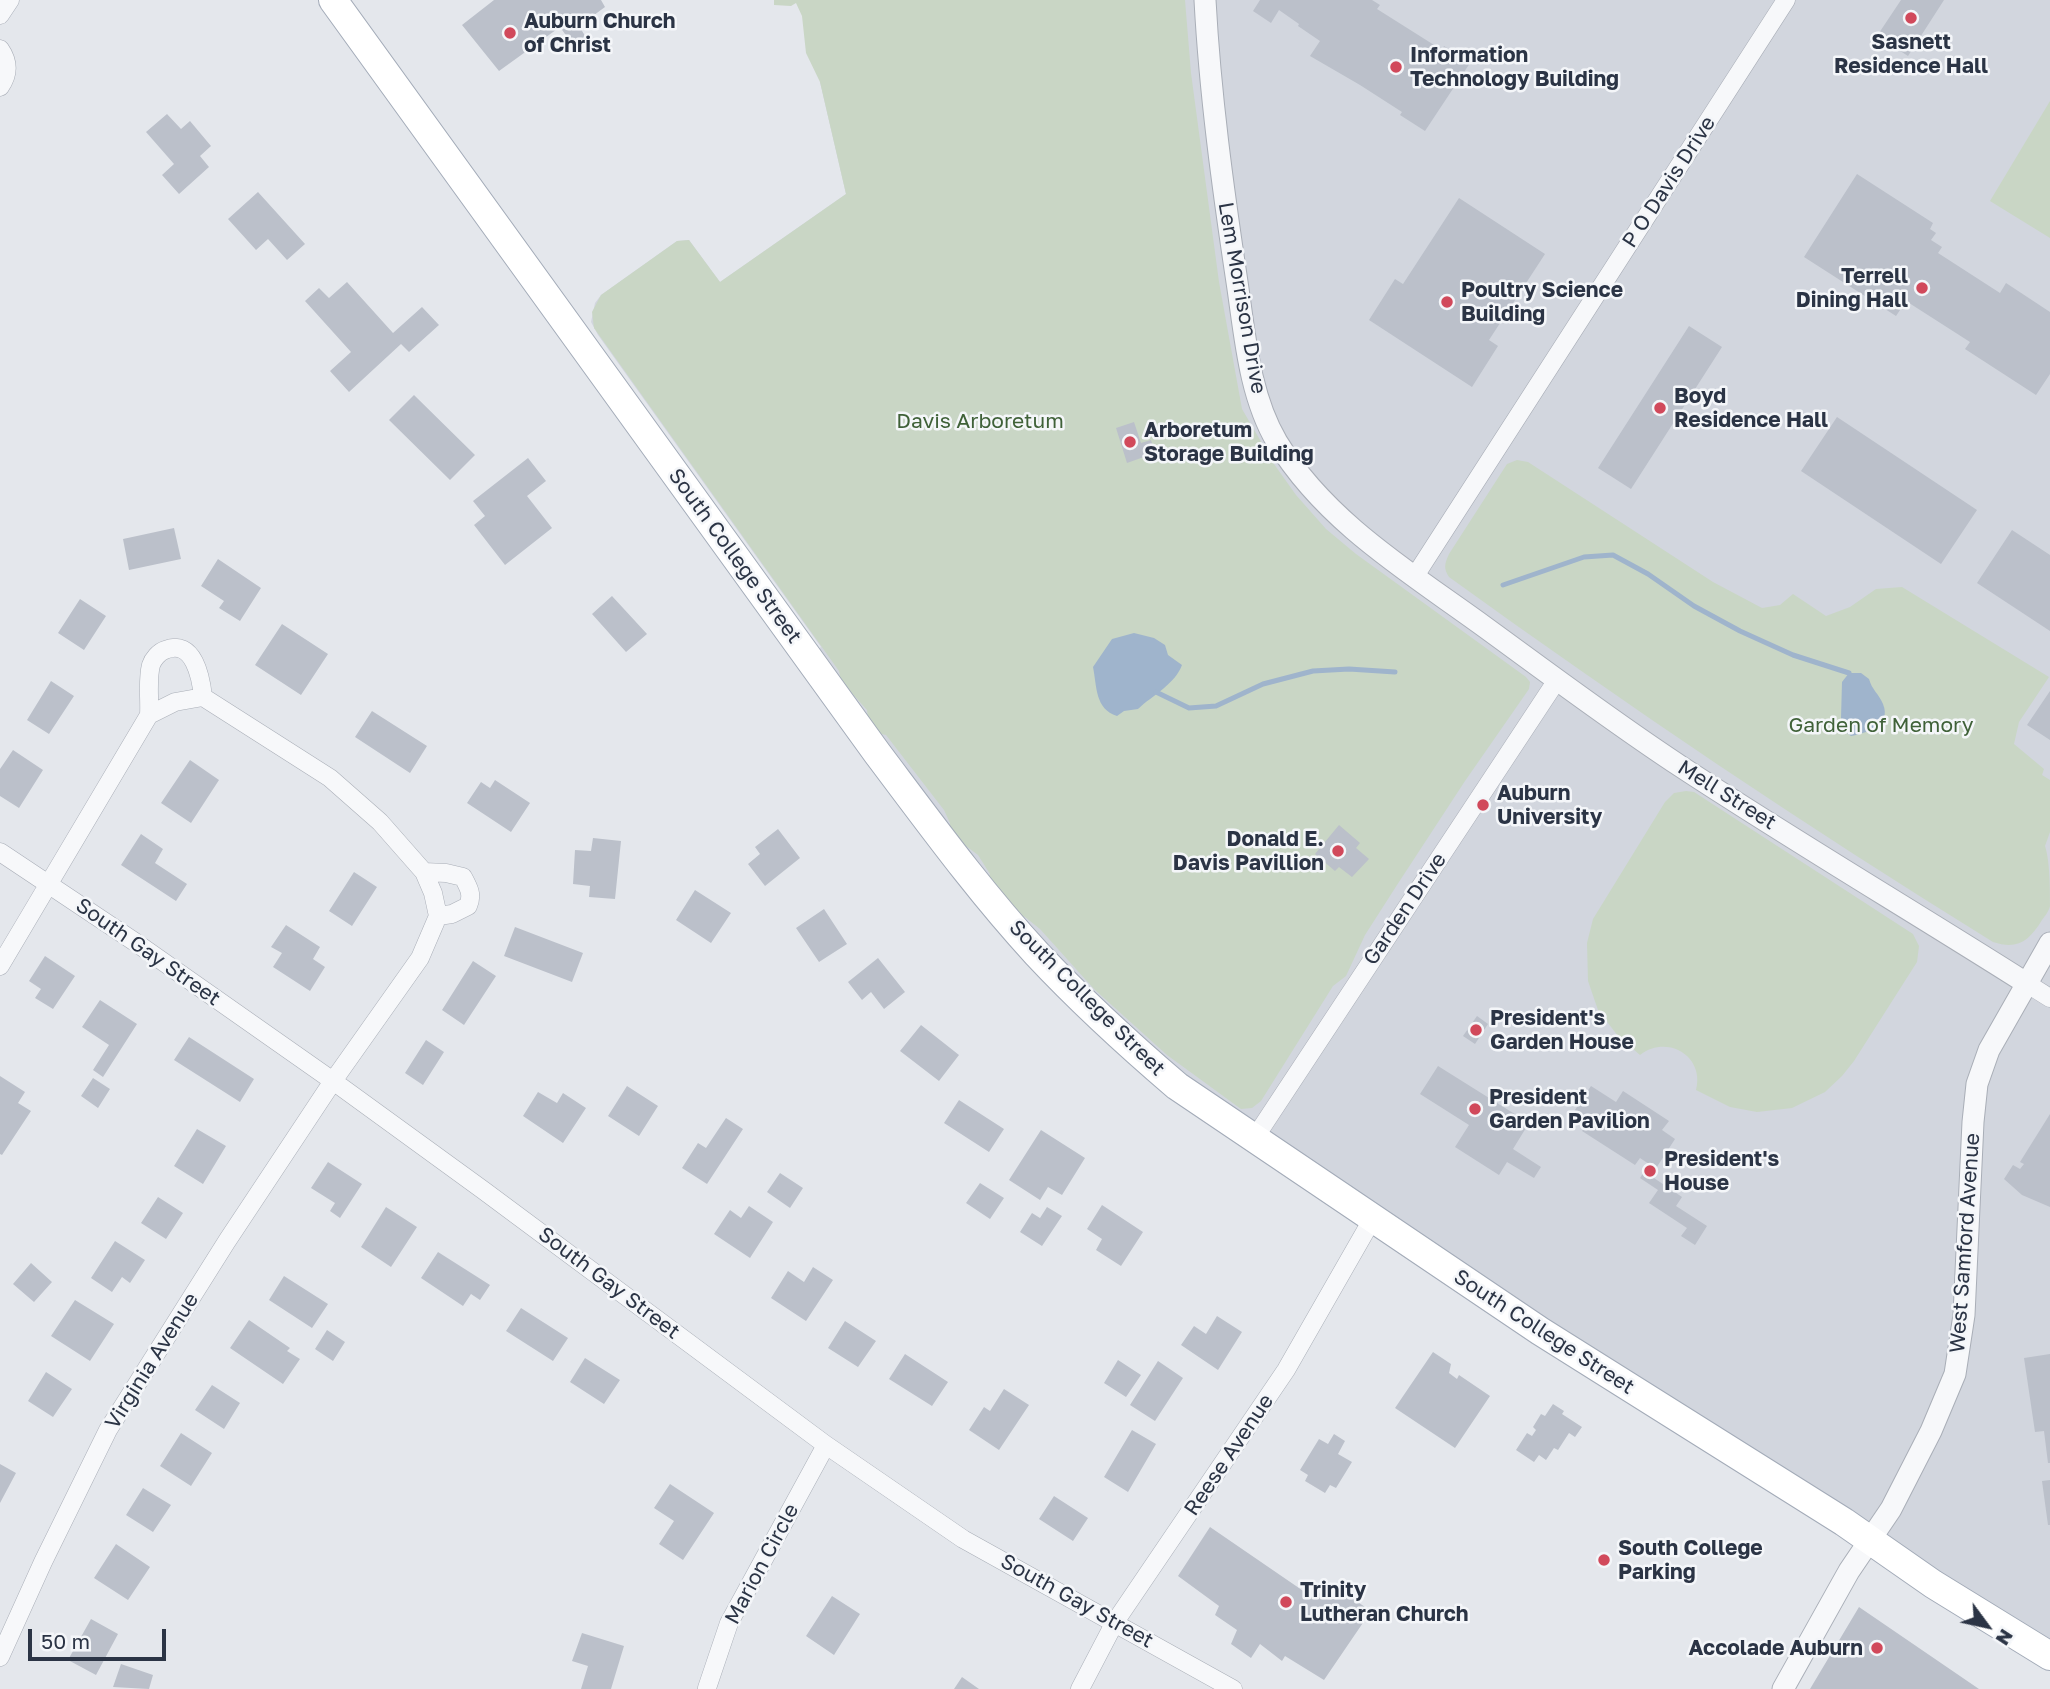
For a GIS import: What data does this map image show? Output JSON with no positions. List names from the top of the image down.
{
  "streets": {
    "main road": ["South College Street"],
    "street": [
      "P O Davis Drive",
      "Lem Morrison Drive",
      "Mell Street",
      "Garden Drive",
      "South Gay Street",
      "West Samford Avenue",
      "Virginia Avenue",
      "Reese Avenue",
      "Marion Circle"
    ]
  },
  "crossings": [
    ["P O Davis Drive", "Lem Morrison Drive"],
    ["P O Davis Drive", "Mell Street"],
    ["Lem Morrison Drive", "Mell Street"],
    ["South College Street", "Garden Drive"],
    ["South College Street", "West Samford Avenue"],
    ["South College Street", "Reese Avenue"],
    ["Mell Street", "Garden Drive"],
    ["Mell Street", "West Samford Avenue"],
    ["South Gay Street", "Virginia Avenue"],
    ["South Gay Street", "Reese Avenue"],
    ["South Gay Street", "Marion Circle"]
  ],
  "parks": ["Davis Arboretum", "Garden of Memory"],
  "places": [
    "Sasnett Residence Hall",
    "Auburn Church of Christ",
    "Information Technology Building",
    "Terrell Dining Hall",
    "Poultry Science Building",
    "Boyd Residence Hall",
    "Arboretum Storage Building",
    "Auburn University",
    "Donald E. Davis Pavillion",
    "President's Garden House",
    "President Garden Pavilion",
    "President's House",
    "South College Parking",
    "Trinity Lutheran Church",
    "Accolade Auburn"
  ],
  "scale_bar": "50 m",
  "north": "bottom right"
}
